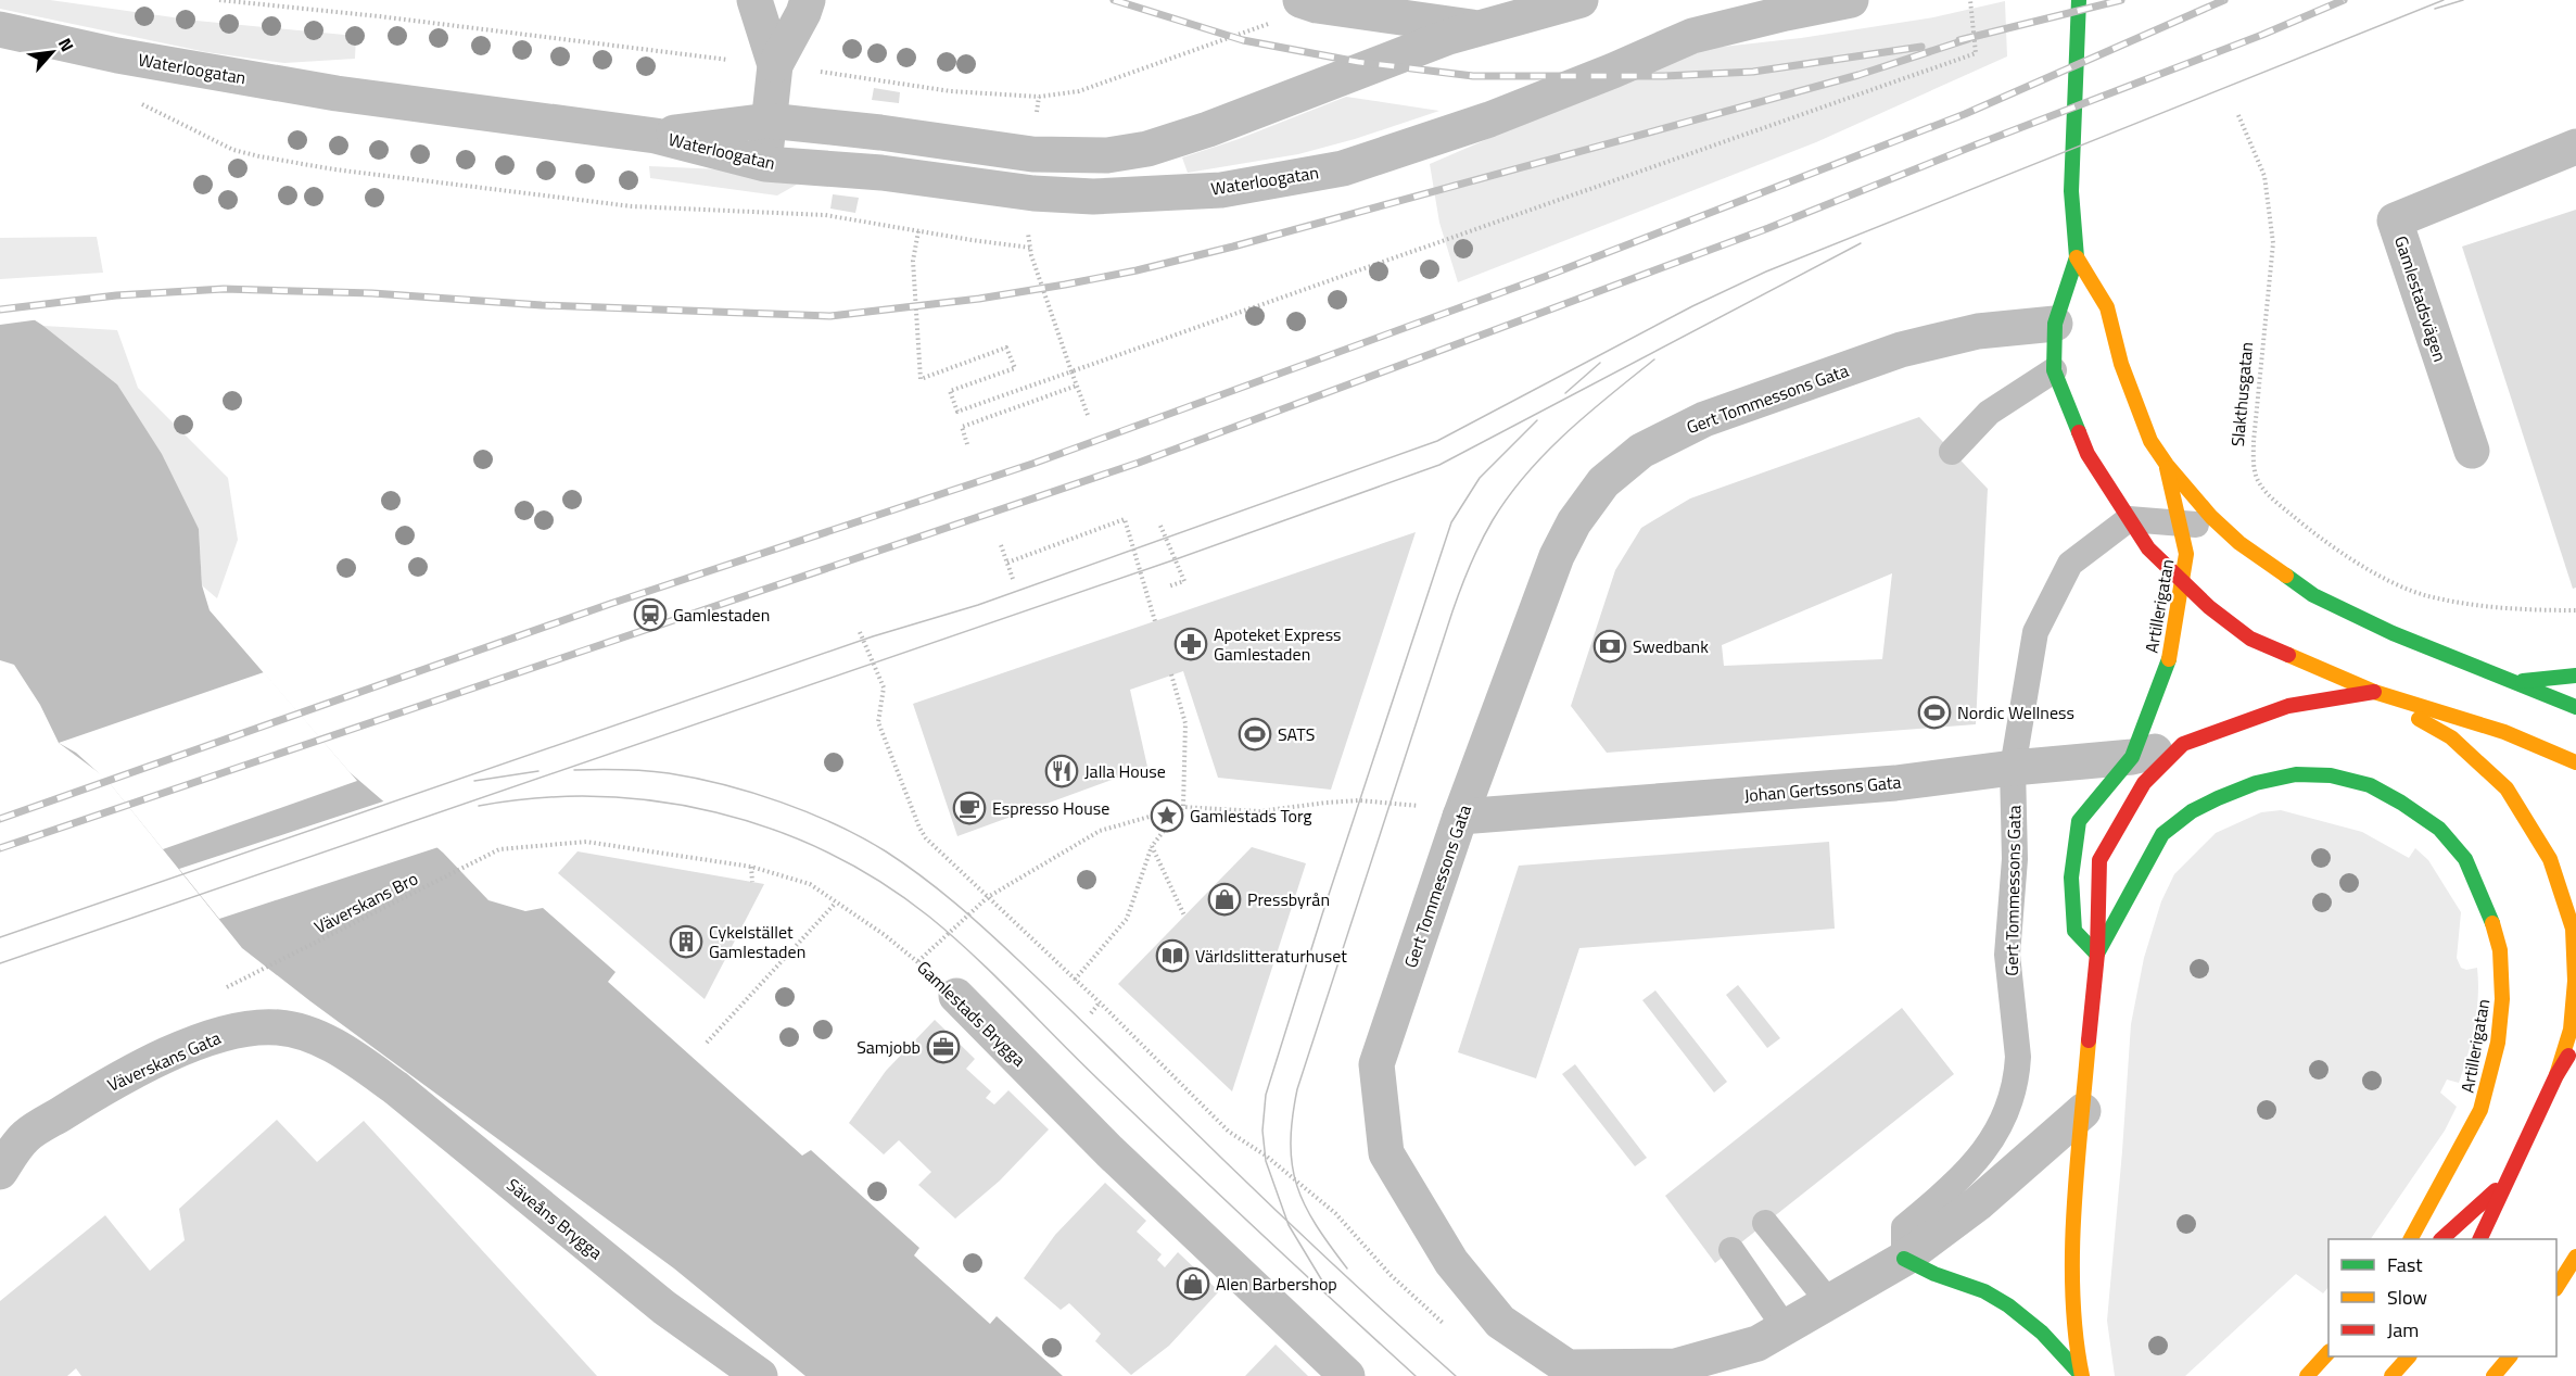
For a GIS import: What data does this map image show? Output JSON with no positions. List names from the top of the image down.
{
  "streets": {
    "main road": ["Artillerigatan"],
    "street": [
      "Waterloogatan",
      "Gamlestadsvägen",
      "Gert Tommessons Gata",
      "Johan Gertssons Gata",
      "Gamlestads Brygga",
      "Väverskans Gata",
      "Säveåns Brygga"
    ],
    "path": ["Slakthusgatan", "Väverskans Bro"]
  },
  "crossings": [
    ["Gert Tommessons Gata", "Artillerigatan"],
    ["Gert Tommessons Gata", "Johan Gertssons Gata"],
    ["Artillerigatan", "Johan Gertssons Gata"],
    ["Väverskans Bro", "Gamlestads Brygga"],
    ["Väverskans Gata", "Säveåns Brygga"]
  ],
  "places": {
    "station": ["Gamlestaden"],
    "pharmacy": ["Apoteket Express Gamlestaden"],
    "bank": ["Swedbank"],
    "sports": ["Nordic Wellness", "SATS"],
    "restaurant": ["Jalla House"],
    "cafe": ["Espresso House"],
    "place": ["Gamlestads Torg"],
    "shop": ["Pressbyrån", "Alen Barbershop"],
    "building": ["Cykelstället Gamlestaden"],
    "library": ["Världslitteraturhuset"],
    "office": ["Samjobb"]
  },
  "legend": ["Fast", "Slow", "Jam"],
  "north": "top right"
}
